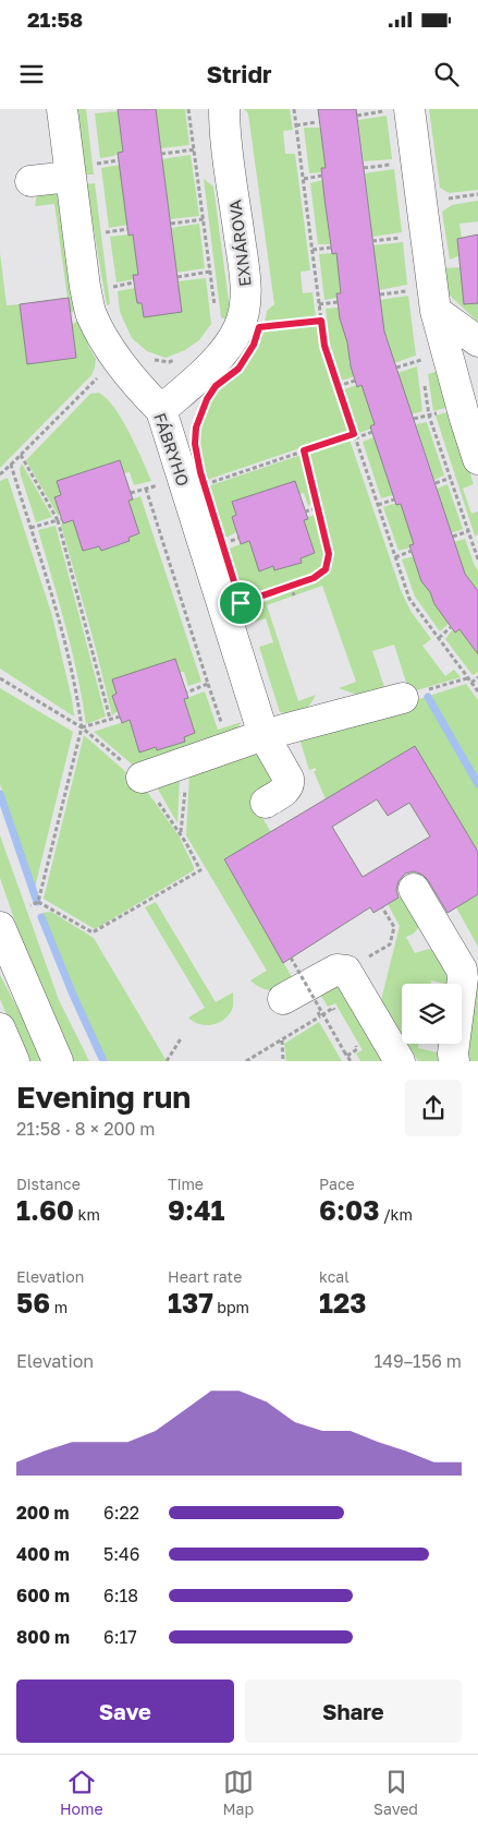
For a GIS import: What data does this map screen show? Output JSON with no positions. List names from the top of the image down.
{
  "streets": {
    "street": ["EXNÁROVA", "FÁBRYHO"]
  },
  "crossings": [
    ["EXNÁROVA", "FÁBRYHO"]
  ],
  "page": {
    "status": "21:58",
    "header": "Stridr",
    "heading": ["Evening run", "21:58 · 8 × 200 m"],
    "stats": [
      ["Distance", "1.60 km"],
      ["Time", "9:41"],
      ["Pace", "6:03 /km"],
      ["Elevation", "56 m"],
      ["Heart rate", "137 bpm"],
      ["kcal", "123"]
    ],
    "chart": ["Elevation", "149–156 m"],
    "list": [
      {
        "name": "200 m",
        "note": "6:22"
      },
      {
        "name": "400 m",
        "note": "5:46"
      },
      {
        "name": "600 m",
        "note": "6:18"
      },
      {
        "name": "800 m",
        "note": "6:17"
      }
    ],
    "buttons": ["Save", "Share"],
    "tabs": ["Home", "Map", "Saved"]
  }
}
